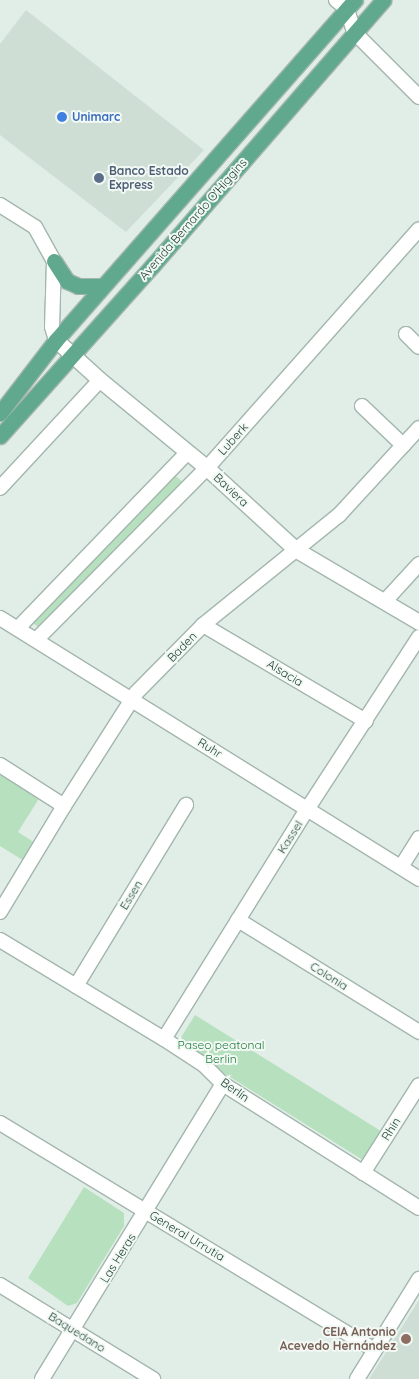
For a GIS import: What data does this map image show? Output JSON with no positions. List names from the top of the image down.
{
  "streets": {
    "main road": ["Avenida Bernardo O'Higgins"],
    "street": [
      "Luberk",
      "Baviera",
      "Baden",
      "Alsacia",
      "Ruhr",
      "Kassel",
      "Essen",
      "Colonia",
      "Berlín",
      "Rhin",
      "General Urrutia",
      "Las Heras",
      "Baquedano"
    ]
  },
  "crossings": [
    ["Avenida Bernardo O'Higgins", "Baviera"],
    ["Luberk", "Baviera"],
    ["Luberk", "Ruhr"],
    ["Baviera", "Baden"],
    ["Baden", "Alsacia"],
    ["Baden", "Ruhr"],
    ["Alsacia", "Kassel"],
    ["Ruhr", "Kassel"],
    ["Kassel", "Colonia"],
    ["Kassel", "Berlín"],
    ["Essen", "Berlín"],
    ["Berlín", "Rhin"],
    ["Berlín", "Las Heras"],
    ["General Urrutia", "Las Heras"],
    ["Las Heras", "Baquedano"]
  ],
  "parks": ["Paseo peatonal Berlin"],
  "places": ["Unimarc", "Banco Estado Express", "CEIA Antonio Acevedo Hernández"]
}
